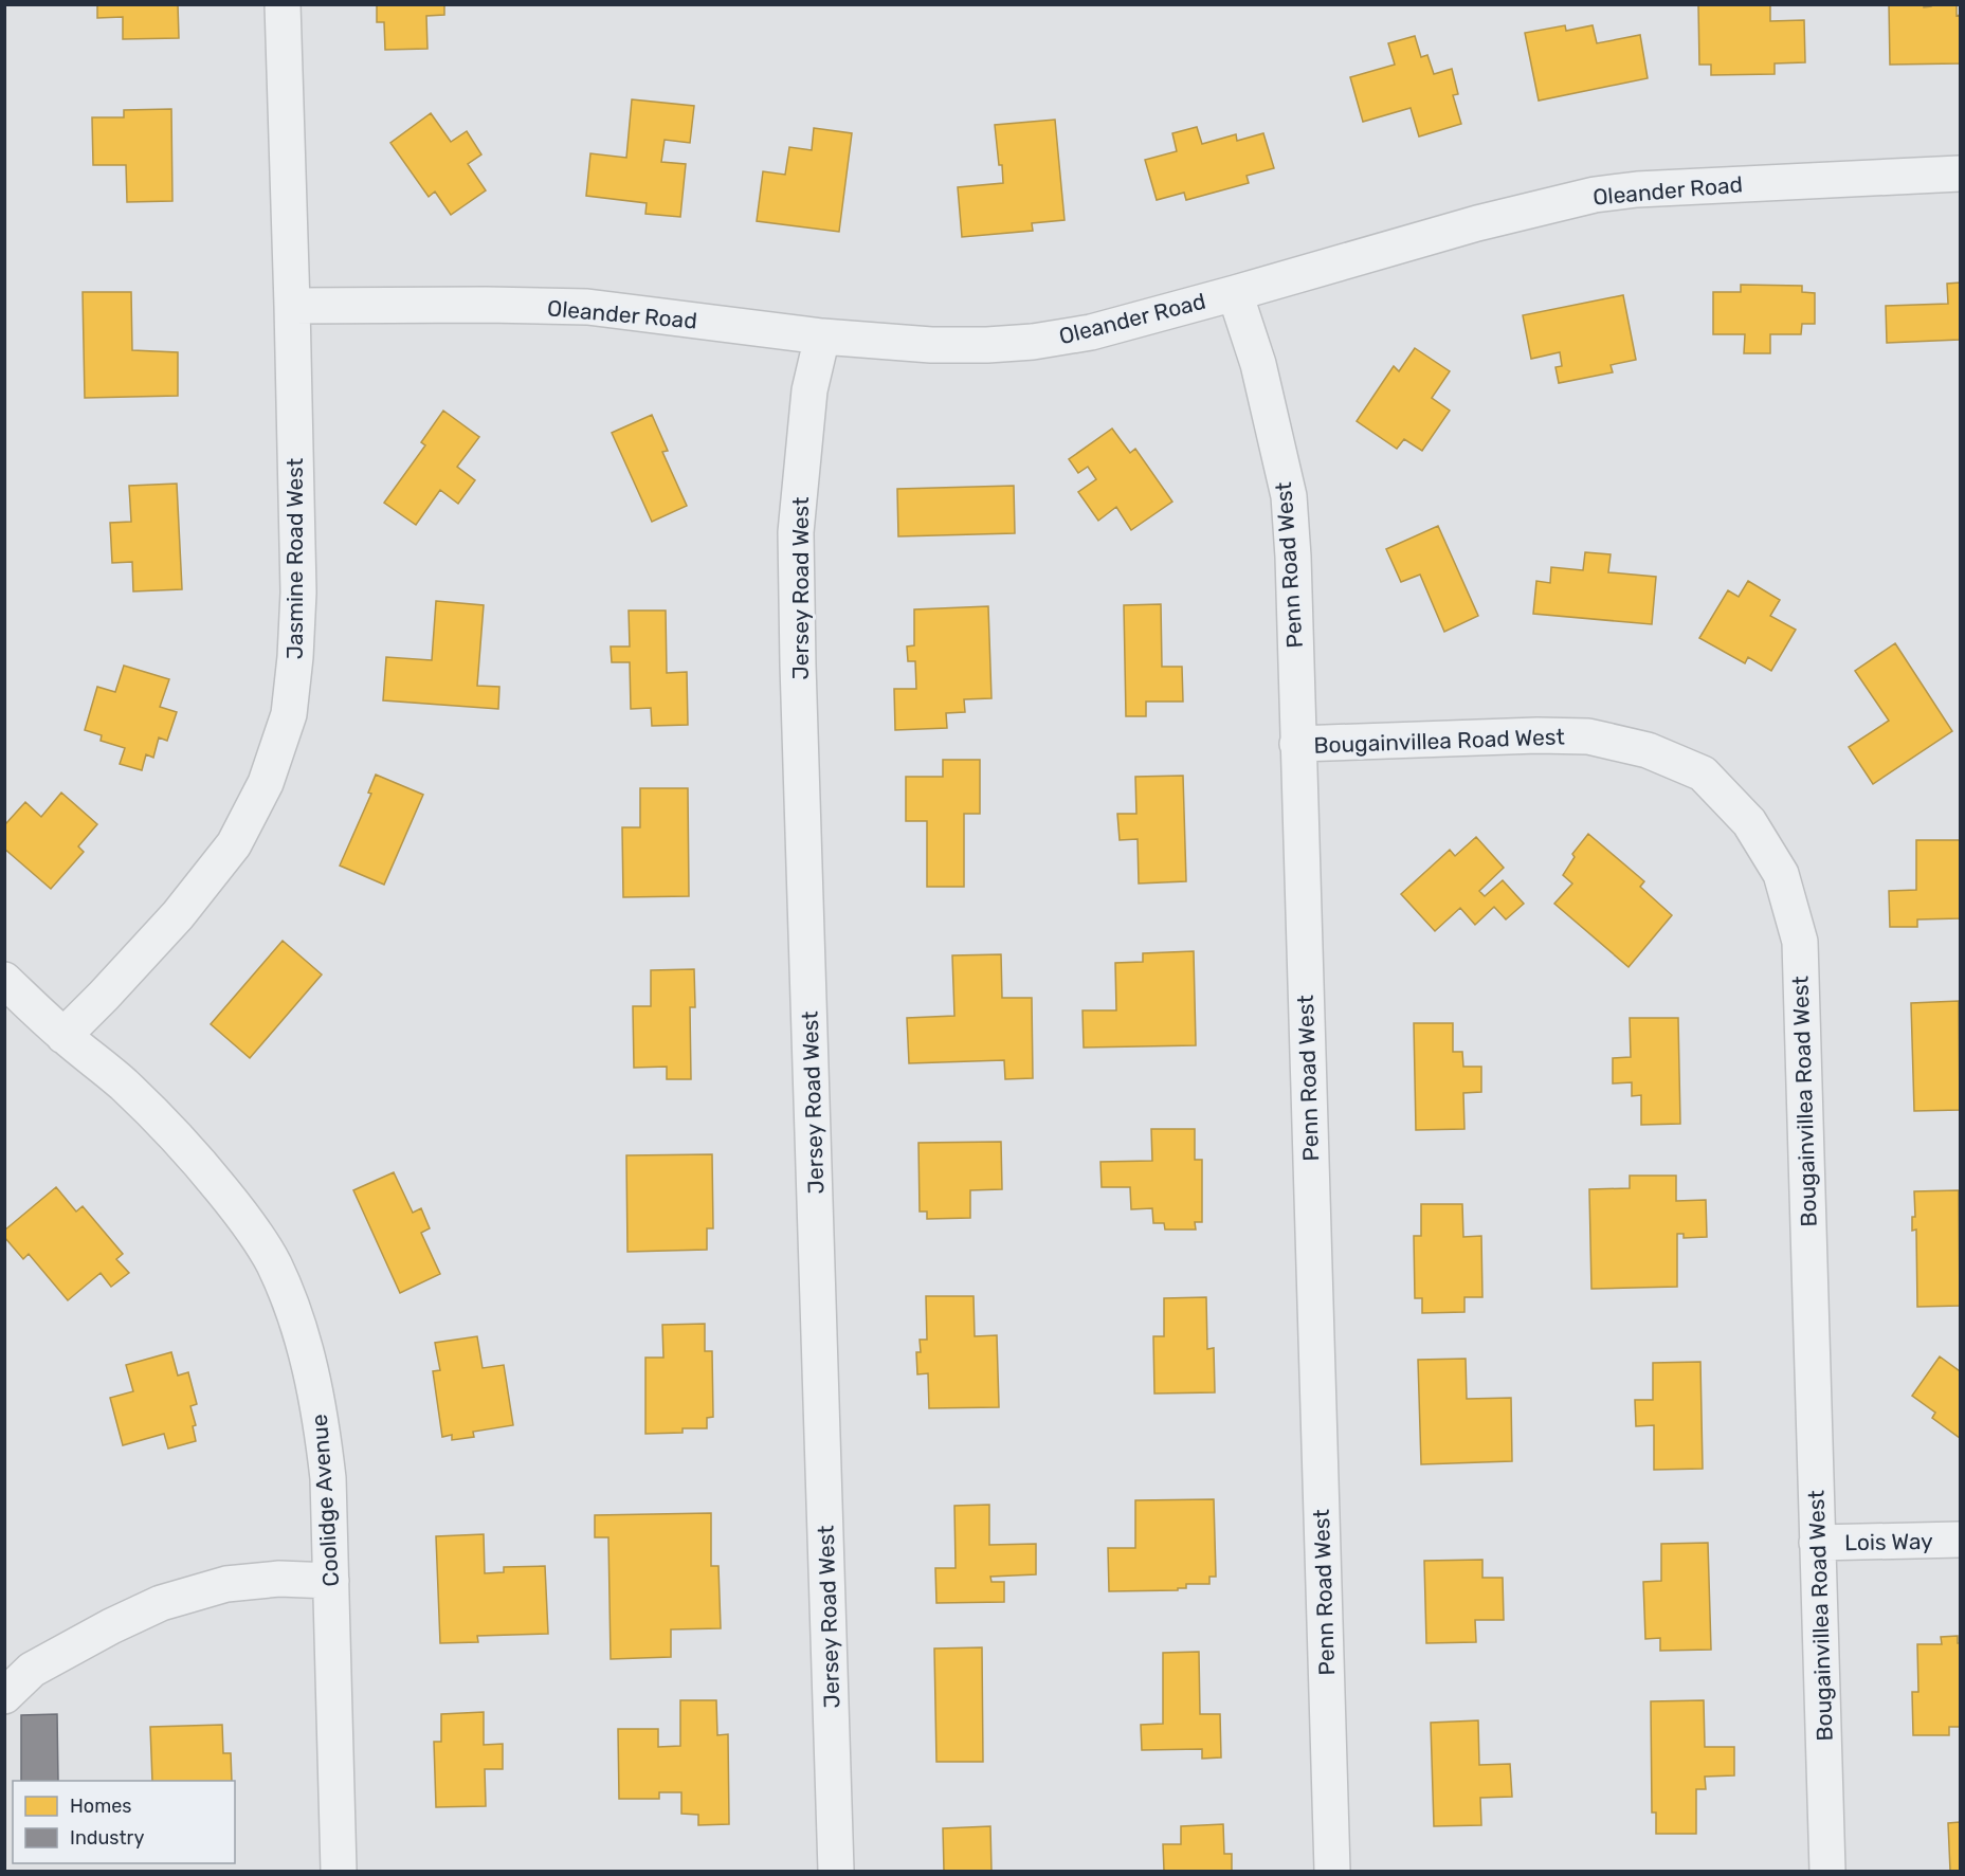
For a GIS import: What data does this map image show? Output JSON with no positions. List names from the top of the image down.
{
  "streets": {
    "street": [
      "Oleander Road",
      "Jasmine Road West",
      "Penn Road West",
      "Jersey Road West",
      "Bougainvillea Road West",
      "Coolidge Avenue",
      "Lois Way"
    ]
  },
  "crossings": [
    ["Oleander Road", "Jasmine Road West"],
    ["Oleander Road", "Penn Road West"],
    ["Oleander Road", "Jersey Road West"],
    ["Jasmine Road West", "Coolidge Avenue"],
    ["Penn Road West", "Bougainvillea Road West"],
    ["Bougainvillea Road West", "Lois Way"]
  ],
  "legend": ["Homes", "Industry"]
}
